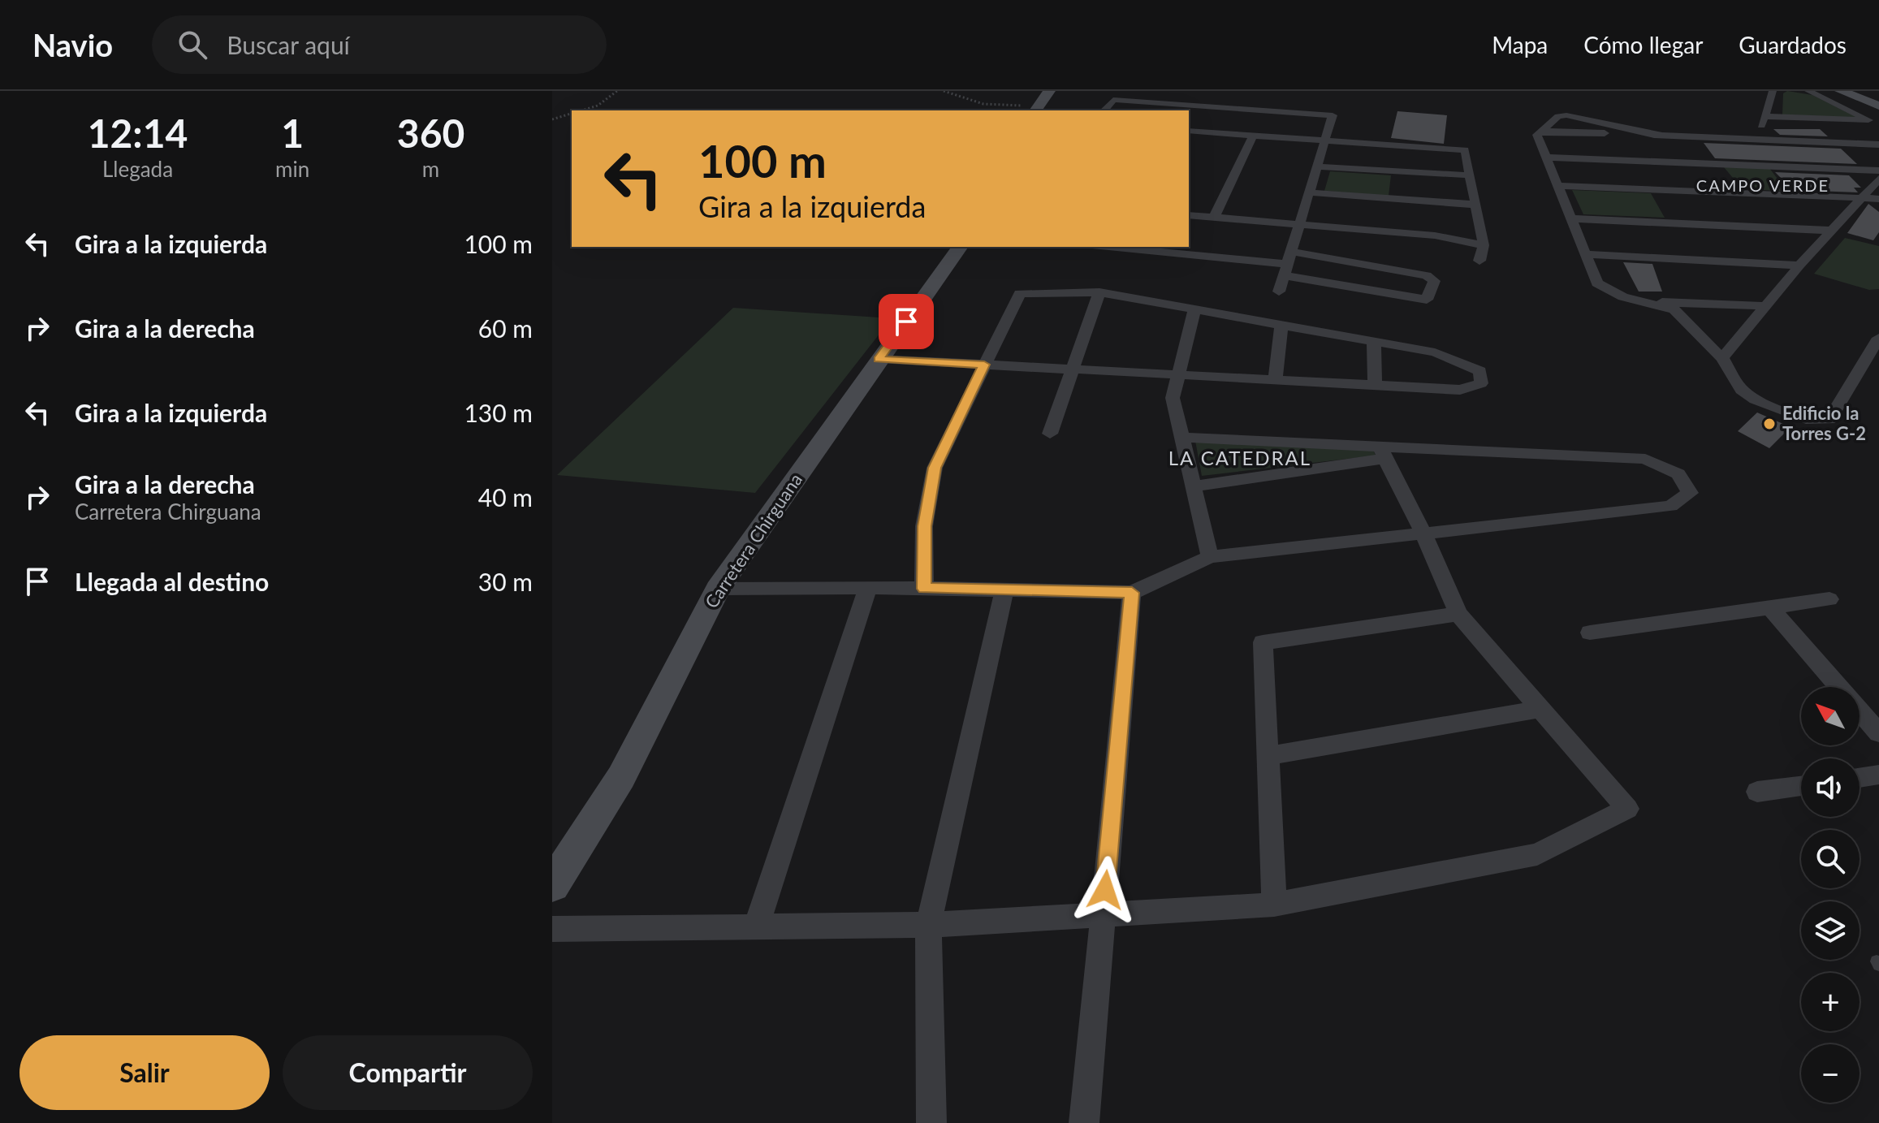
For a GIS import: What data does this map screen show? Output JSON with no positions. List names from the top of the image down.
{
  "streets": {
    "street": ["Carretera Chirguana"]
  },
  "districts": ["CAMPO VERDE", "LA CATEDRAL"],
  "places": ["Edificio la Torres G-2"],
  "north": "top left",
  "page": {
    "header": "Navio",
    "search": "Buscar aquí",
    "nav": ["Mapa", "Cómo llegar", "Guardados"],
    "eta": [
      "12:14",
      "Llegada",
      "1",
      "min",
      "360",
      "m"
    ],
    "turn": ["100 m", "Gira a la izquierda"],
    "list": [
      {
        "name": "Gira a la izquierda",
        "value": "100 m"
      },
      {
        "name": "Gira a la derecha",
        "value": "60 m"
      },
      {
        "name": "Gira a la izquierda",
        "value": "130 m"
      },
      {
        "name": "Gira a la derecha",
        "note": "Carretera Chirguana",
        "value": "40 m"
      },
      {
        "name": "Llegada al destino",
        "value": "30 m"
      }
    ],
    "map_buttons": ["+", "−"],
    "buttons": ["Salir", "Compartir"]
  }
}
